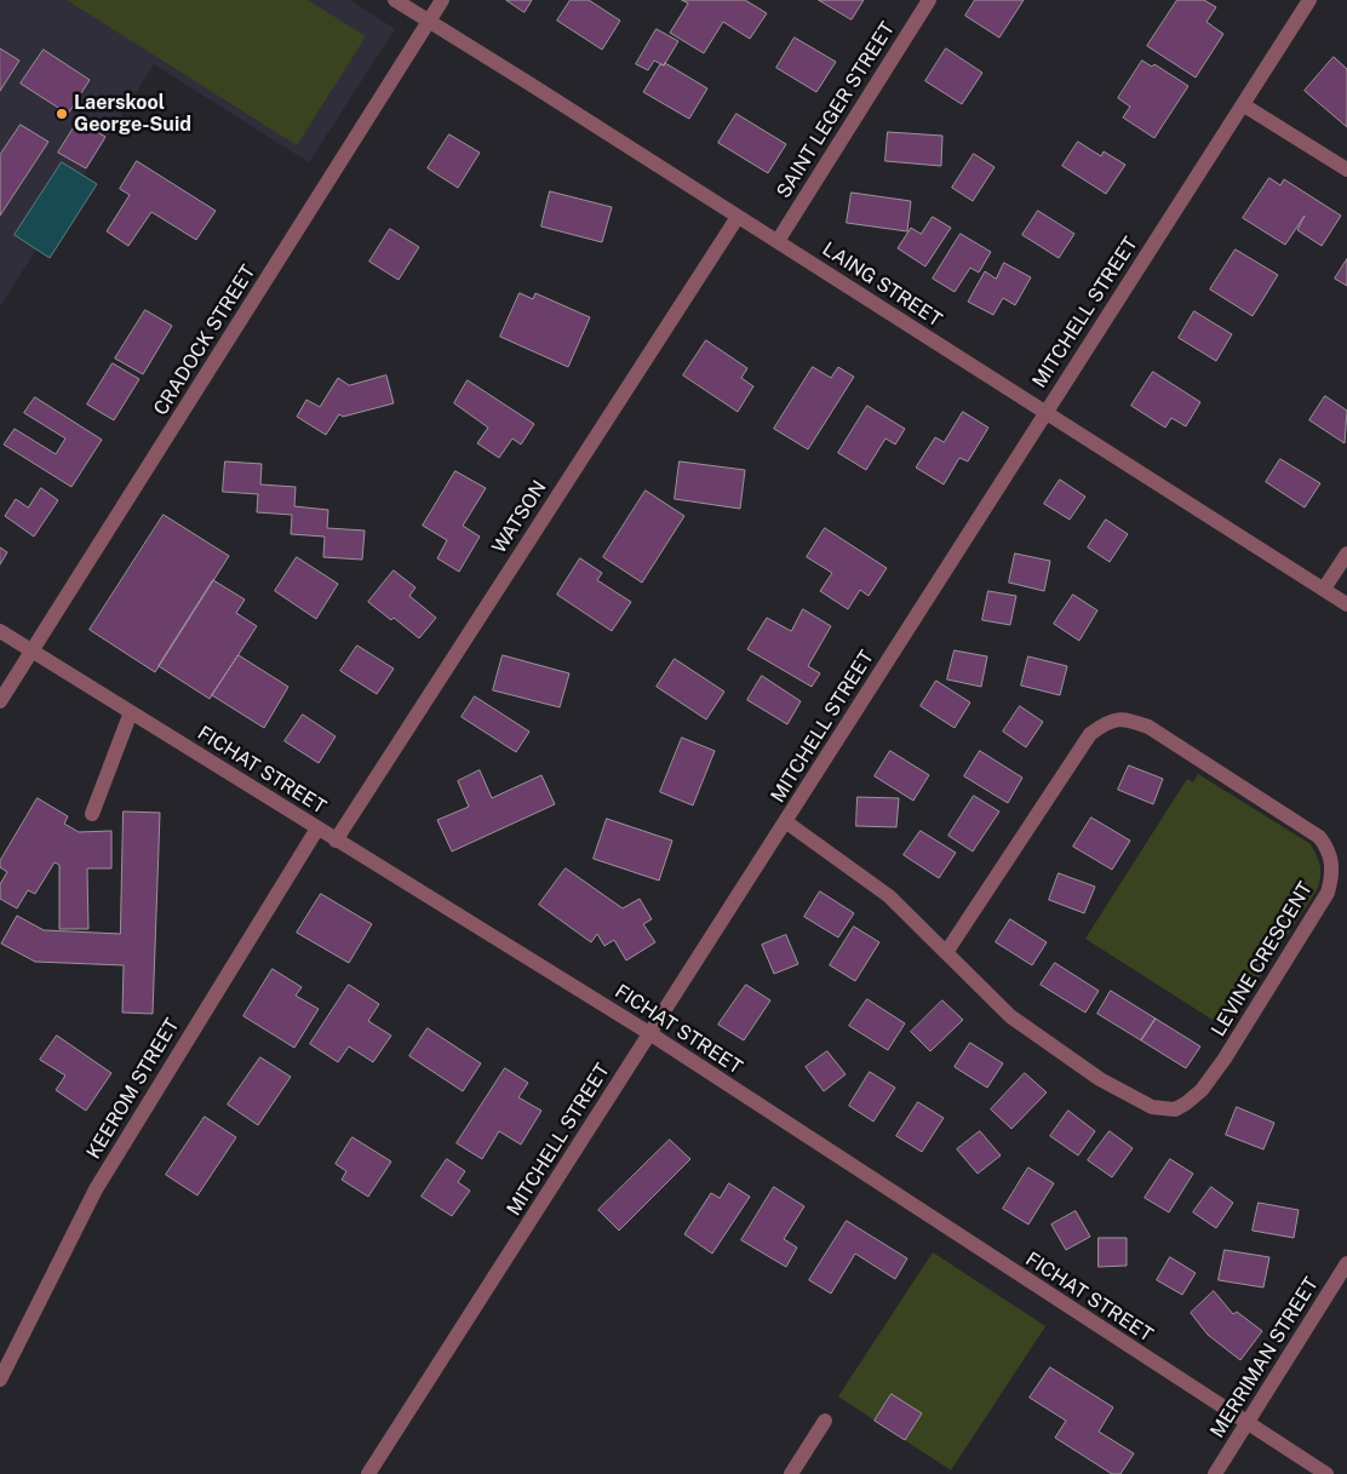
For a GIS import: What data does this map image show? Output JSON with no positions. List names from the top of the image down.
{
  "streets": {
    "street": [
      "SAINT LEGER STREET",
      "LAING STREET",
      "MITCHELL STREET",
      "CRADOCK STREET",
      "WATSON",
      "FICHAT STREET",
      "LEVINE CRESCENT",
      "KEEROM STREET",
      "MERRIMAN STREET"
    ]
  },
  "crossings": [
    ["SAINT LEGER STREET", "LAING STREET"],
    ["LAING STREET", "MITCHELL STREET"],
    ["LAING STREET", "CRADOCK STREET"],
    ["LAING STREET", "WATSON"],
    ["MITCHELL STREET", "FICHAT STREET"],
    ["MITCHELL STREET", "LEVINE CRESCENT"],
    ["CRADOCK STREET", "FICHAT STREET"],
    ["WATSON", "FICHAT STREET"],
    ["FICHAT STREET", "KEEROM STREET"],
    ["FICHAT STREET", "MERRIMAN STREET"]
  ],
  "places": ["Laerskool George-Suid"]
}
